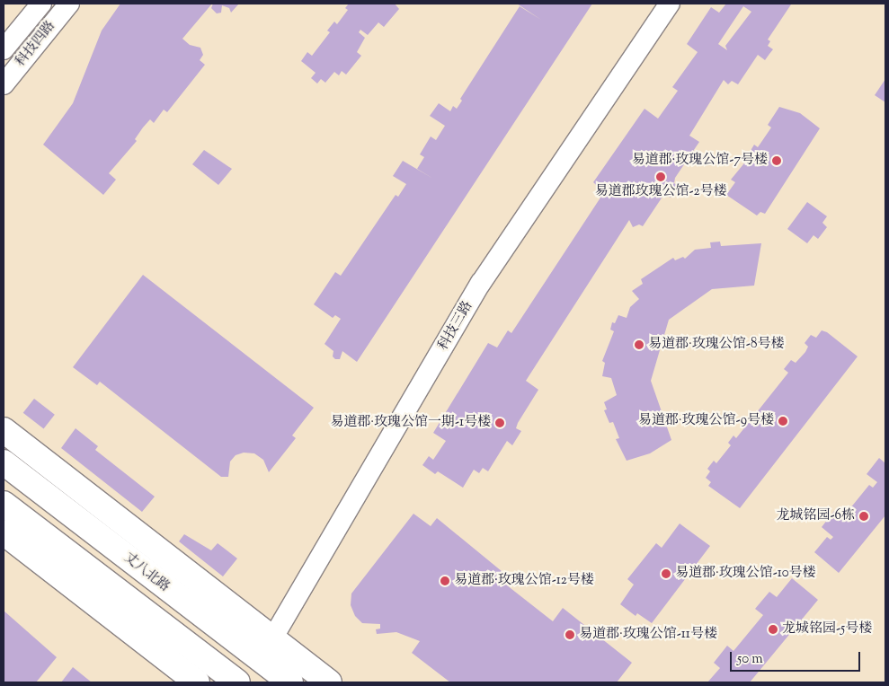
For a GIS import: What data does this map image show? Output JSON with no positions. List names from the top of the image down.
{
  "streets": {
    "main road": ["丈八北路"],
    "street": ["科技四路", "科技三路"]
  },
  "crossings": [
    ["科技三路", "丈八北路"]
  ],
  "places": [
    "易道郡·玫瑰公馆-7号楼",
    "易道郡玫瑰公馆-2号楼",
    "易道郡·玫瑰公馆-8号楼",
    "易道郡·玫瑰公馆-9号楼",
    "易道郡·玫瑰公馆一期-1号楼",
    "龙城铭园-6栋",
    "易道郡·玫瑰公馆-10号楼",
    "易道郡·玫瑰公馆-12号楼",
    "龙城铭园-5号楼",
    "易道郡·玫瑰公馆-11号楼"
  ],
  "scale_bar": "50 m"
}
